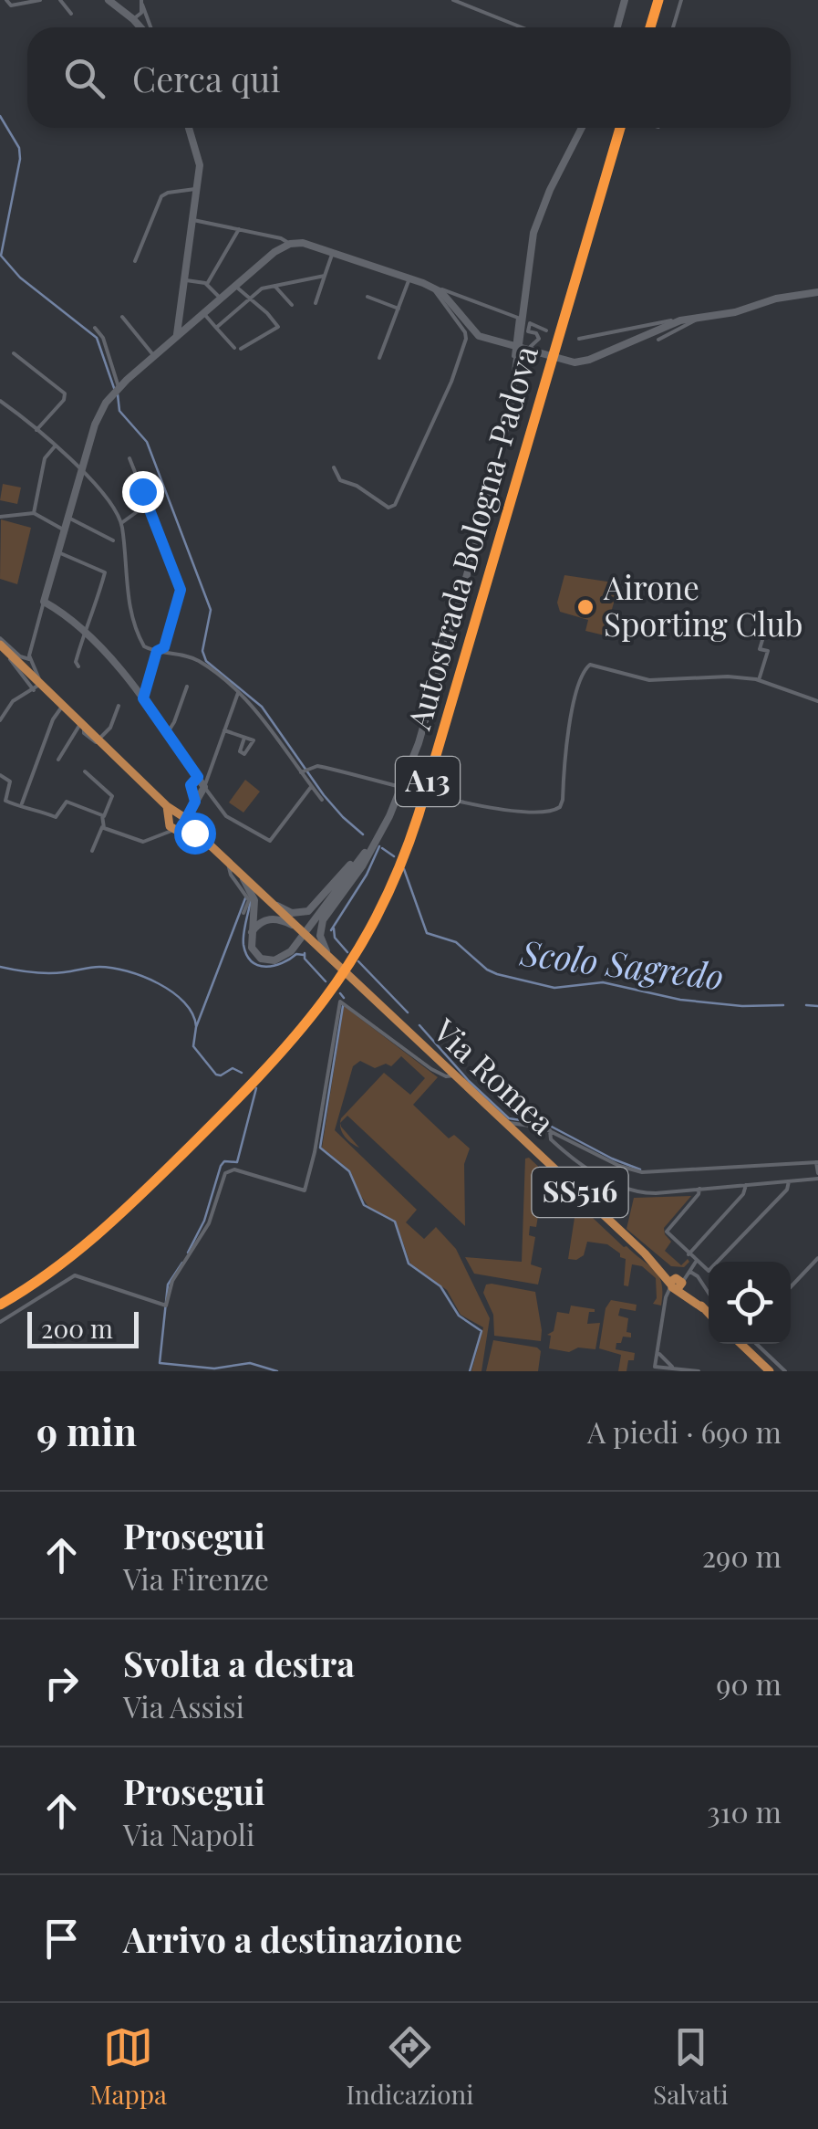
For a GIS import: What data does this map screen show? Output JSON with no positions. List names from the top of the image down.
{
  "streets": {
    "highway": ["Autostrada Bologna-Padova", "A13"],
    "main road": ["Via Romea", "SS516"]
  },
  "crossings": [
    ["Via Romea", "SS516"]
  ],
  "water": ["Scolo Sagredo"],
  "places": ["Airone Sporting Club"],
  "scale_bar": "200 m",
  "page": {
    "search": "Cerca qui",
    "scale": "200 m",
    "heading": ["9 min", "A piedi · 690 m"],
    "list": [
      ["Prosegui", "Via Firenze", "290 m"],
      ["Svolta a destra", "Via Assisi", "90 m"],
      ["Prosegui", "Via Napoli", "310 m"],
      "Arrivo a destinazione"
    ],
    "nav": ["Mappa", "Indicazioni", "Salvati"]
  }
}
